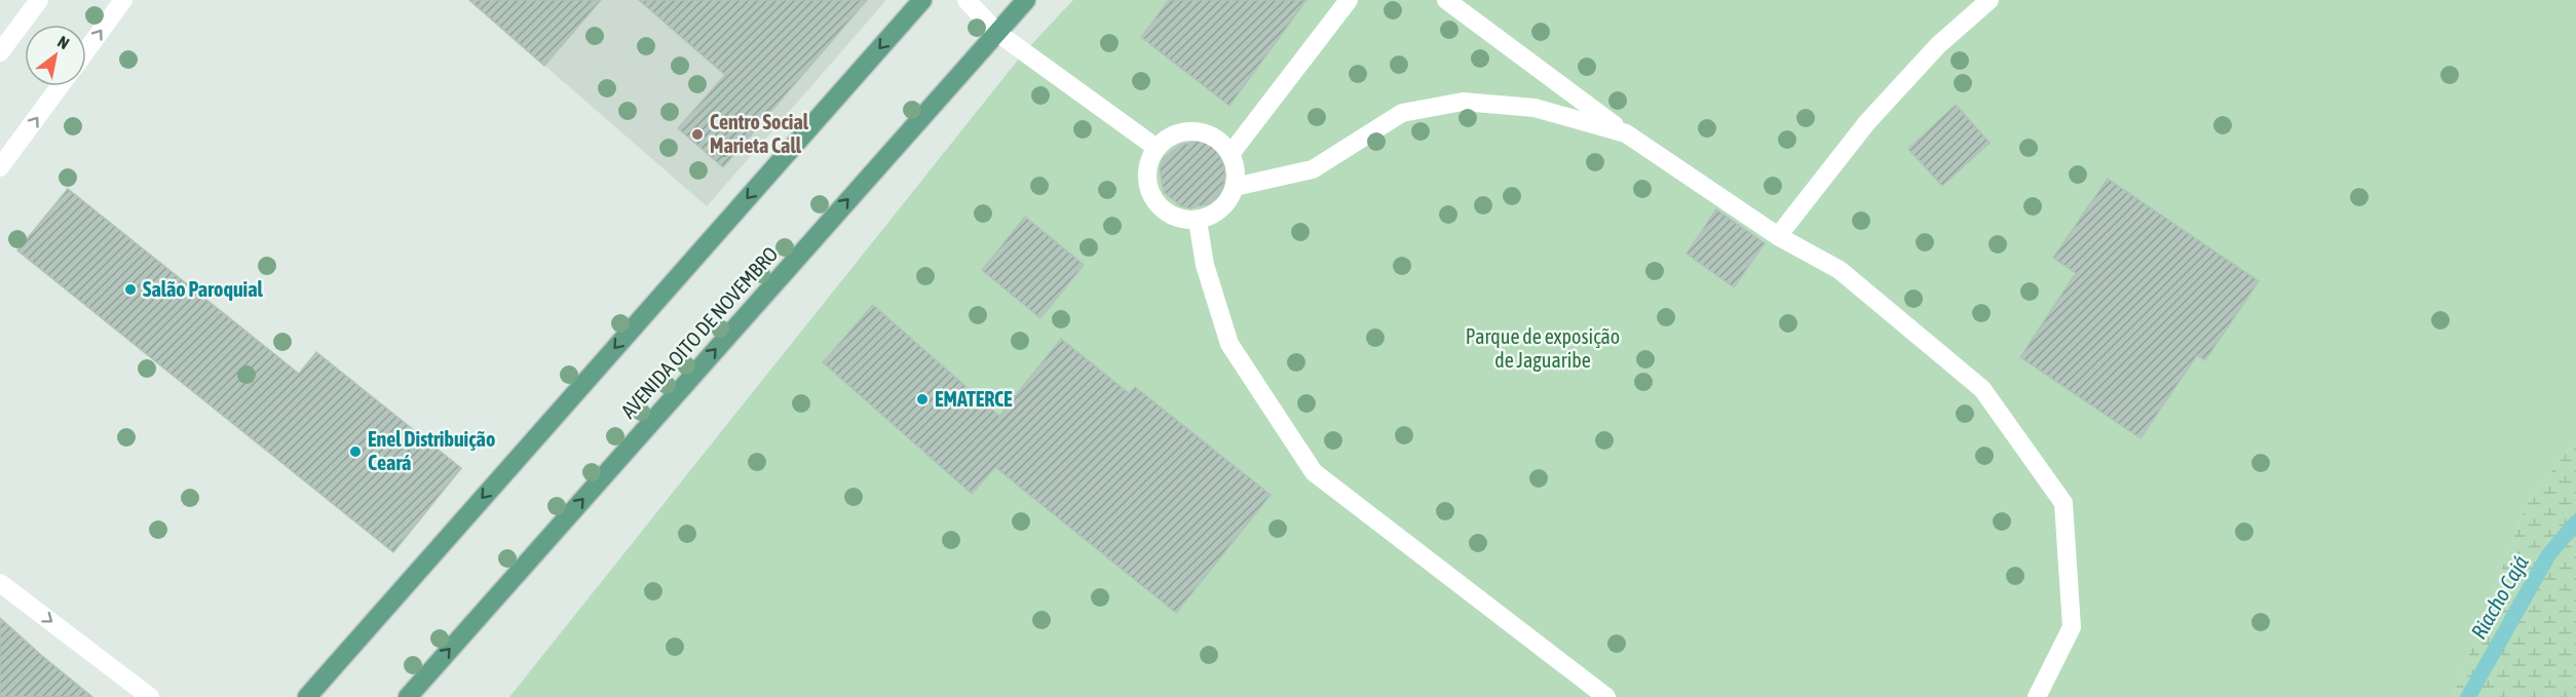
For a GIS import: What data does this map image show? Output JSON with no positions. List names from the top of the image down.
{
  "streets": {
    "main road": ["AVENIDA OITO DE NOVEMBRO"]
  },
  "water": ["Riacho Cajá"],
  "parks": ["Parque de exposição de Jaguaribe"],
  "places": [
    "Centro Social Marieta Call",
    "Salão Paroquial",
    "EMATERCE",
    "Enel Distribuição Ceará"
  ],
  "north": "top right"
}
